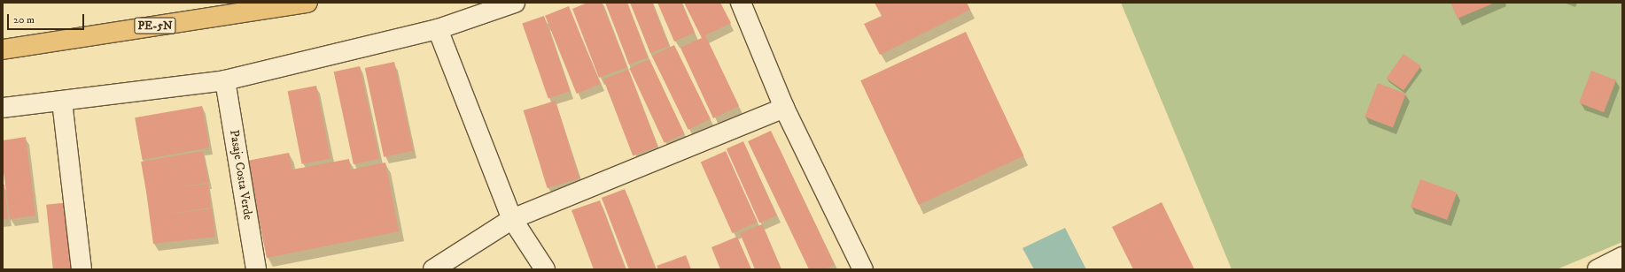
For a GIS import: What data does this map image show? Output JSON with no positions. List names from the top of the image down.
{
  "streets": {
    "highway": ["PE-5N"],
    "street": ["Pasaje Costa Verde"]
  },
  "scale_bar": "20 m"
}
